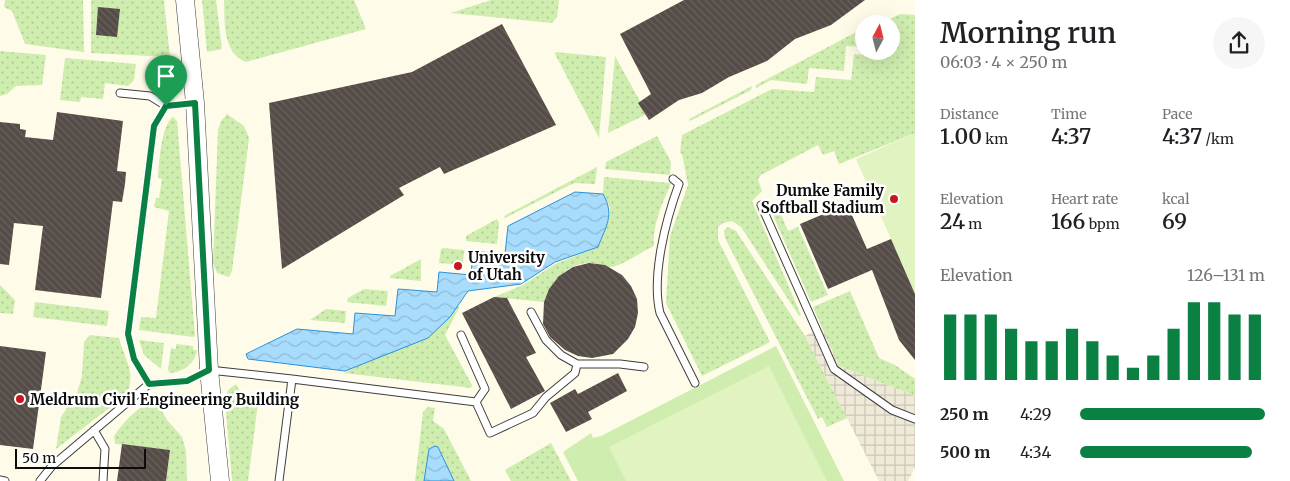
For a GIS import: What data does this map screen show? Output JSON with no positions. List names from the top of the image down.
{
  "places": ["Dumke Family Softball Stadium", "University of Utah", "Meldrum Civil Engineering Building"],
  "scale_bar": "50 m",
  "north": "top",
  "page": {
    "heading": ["Morning run", "06:03 · 4 × 250 m"],
    "stats": [
      ["Distance", "1.00 km"],
      ["Time", "4:37"],
      ["Pace", "4:37 /km"],
      ["Elevation", "24 m"],
      ["Heart rate", "166 bpm"],
      ["kcal", "69"]
    ],
    "chart": ["Elevation", "126–131 m"],
    "list": [
      {
        "name": "250 m",
        "note": "4:29"
      },
      {
        "name": "500 m",
        "note": "4:34"
      }
    ],
    "scale": "50 m"
  }
}
